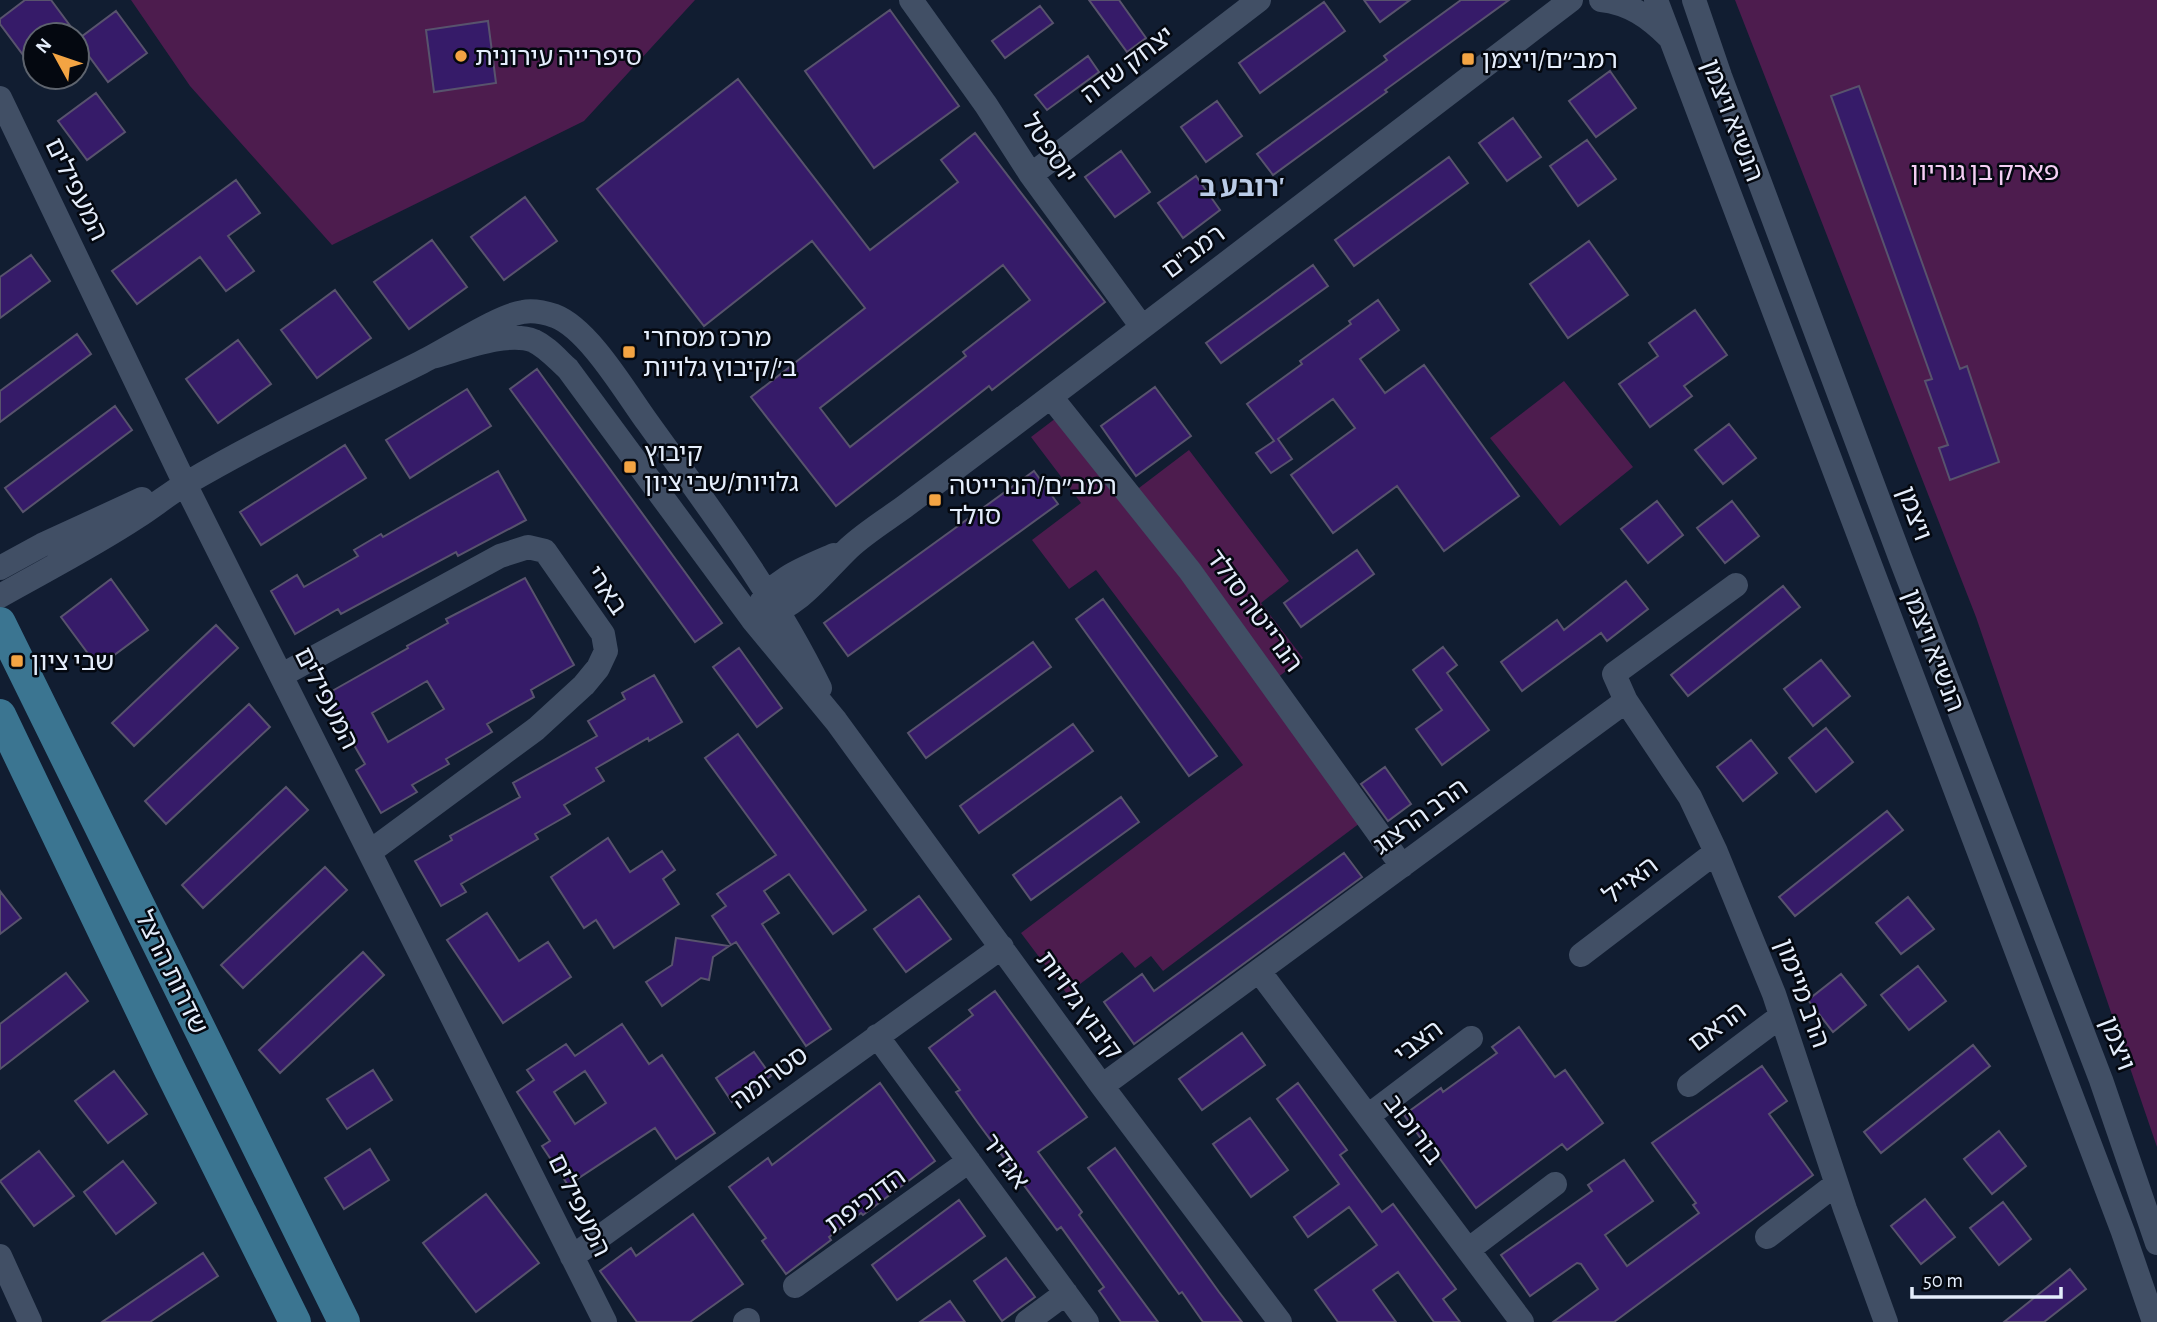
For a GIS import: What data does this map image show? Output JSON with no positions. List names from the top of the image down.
{
  "streets": {
    "main road": ["שדרות הרצל"],
    "street": [
      "יצחק שדה",
      "הנשיא ויצמן",
      "יוספטל",
      "המעפילים",
      "רמב\"ם",
      "ויצמן",
      "בארי",
      "הנרייטה סולד",
      "הרב הרצוג",
      "האייל",
      "הרב מיימון",
      "קיבוץ גלויות",
      "הראם",
      "הצבי",
      "סטרומה",
      "בורוכוב",
      "אגדיר",
      "הדוכיפת"
    ]
  },
  "crossings": [
    ["יצחק שדה", "יוספטל"],
    ["יוספטל", "רמב\"ם"],
    ["המעפילים", "בארי"],
    ["המעפילים", "סטרומה"],
    ["רמב\"ם", "הנרייטה סולד"],
    ["רמב\"ם", "קיבוץ גלויות"],
    ["הנרייטה סולד", "הרב הרצוג"],
    ["הרב הרצוג", "הרב מיימון"],
    ["הרב הרצוג", "קיבוץ גלויות"],
    ["הרב הרצוג", "בורוכוב"],
    ["האייל", "הרב מיימון"],
    ["הרב מיימון", "הראם"],
    ["קיבוץ גלויות", "סטרומה"],
    ["הצבי", "בורוכוב"],
    ["סטרומה", "אגדיר"],
    ["אגדיר", "הדוכיפת"]
  ],
  "districts": ["רובע ב'"],
  "parks": ["פארק בן גוריון"],
  "places": {
    "other": ["סיפרייה עירונית"],
    "transit": [
      "רמב״ם/ויצמן",
      "מרכז מסחרי ב׳/קיבוץ גלויות",
      "קיבוץ גלויות/שבי ציון",
      "רמב״ם/הנרייטה סולד",
      "שבי ציון"
    ]
  },
  "scale_bar": "50 m",
  "north": "top left"
}
